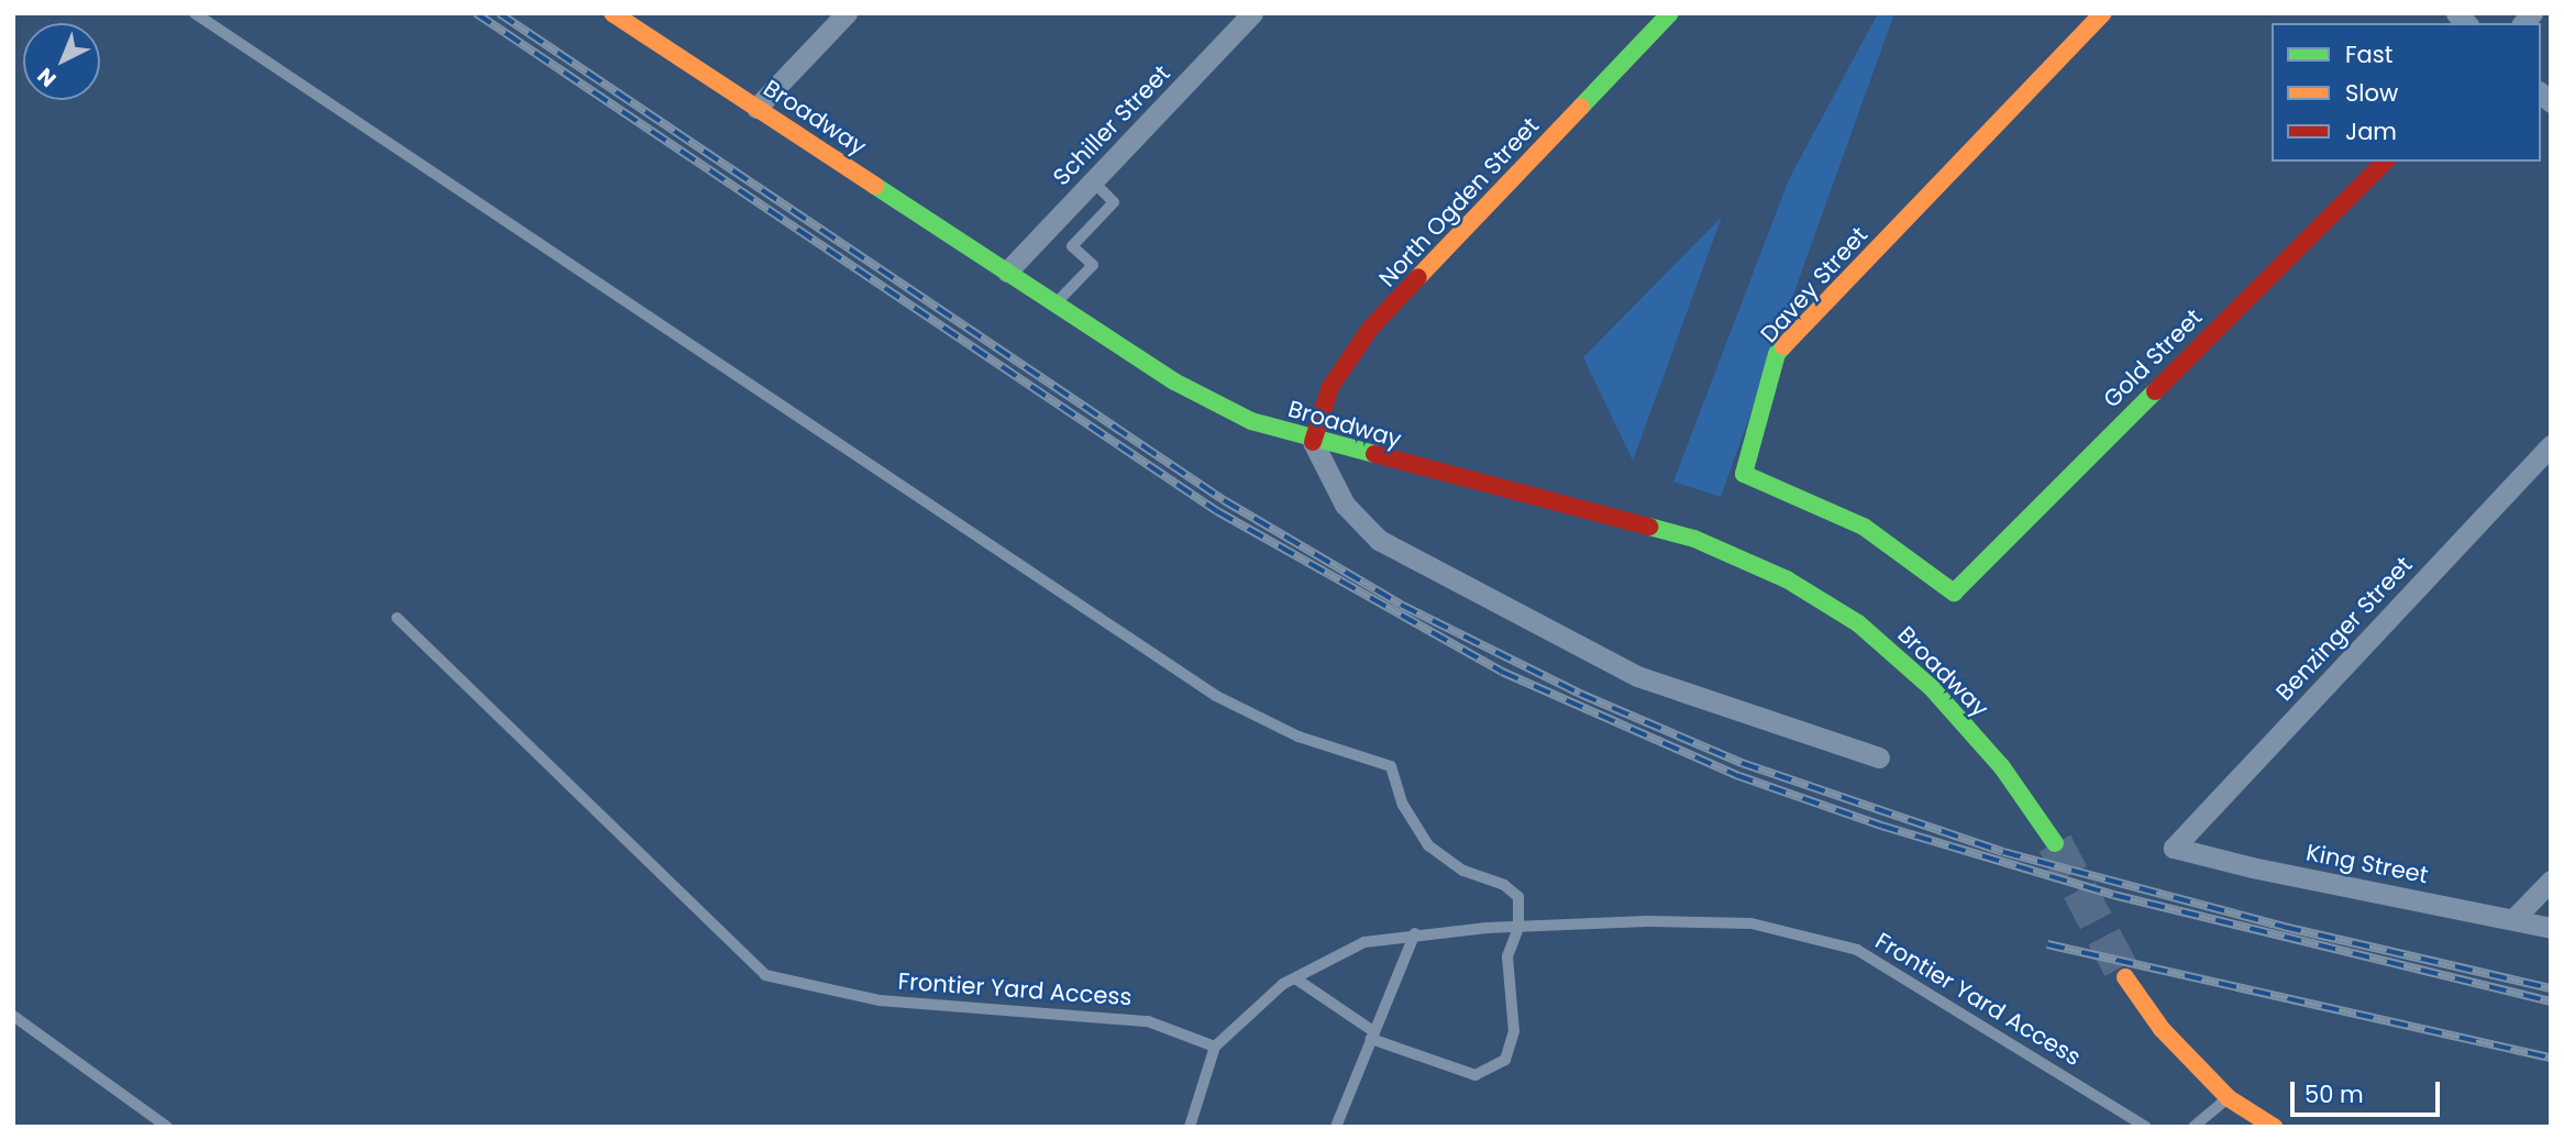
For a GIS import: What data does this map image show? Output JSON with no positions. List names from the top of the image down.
{
  "streets": {
    "street": [
      "Broadway",
      "Schiller Street",
      "North Ogden Street",
      "Davey Street",
      "Gold Street",
      "Benzinger Street",
      "King Street"
    ],
    "lane": ["Frontier Yard Access"]
  },
  "crossings": [
    ["Broadway", "Schiller Street"],
    ["Broadway", "North Ogden Street"],
    ["Davey Street", "Gold Street"],
    ["Benzinger Street", "King Street"]
  ],
  "legend": ["Fast", "Slow", "Jam"],
  "scale_bar": "50 m",
  "north": "bottom left"
}
